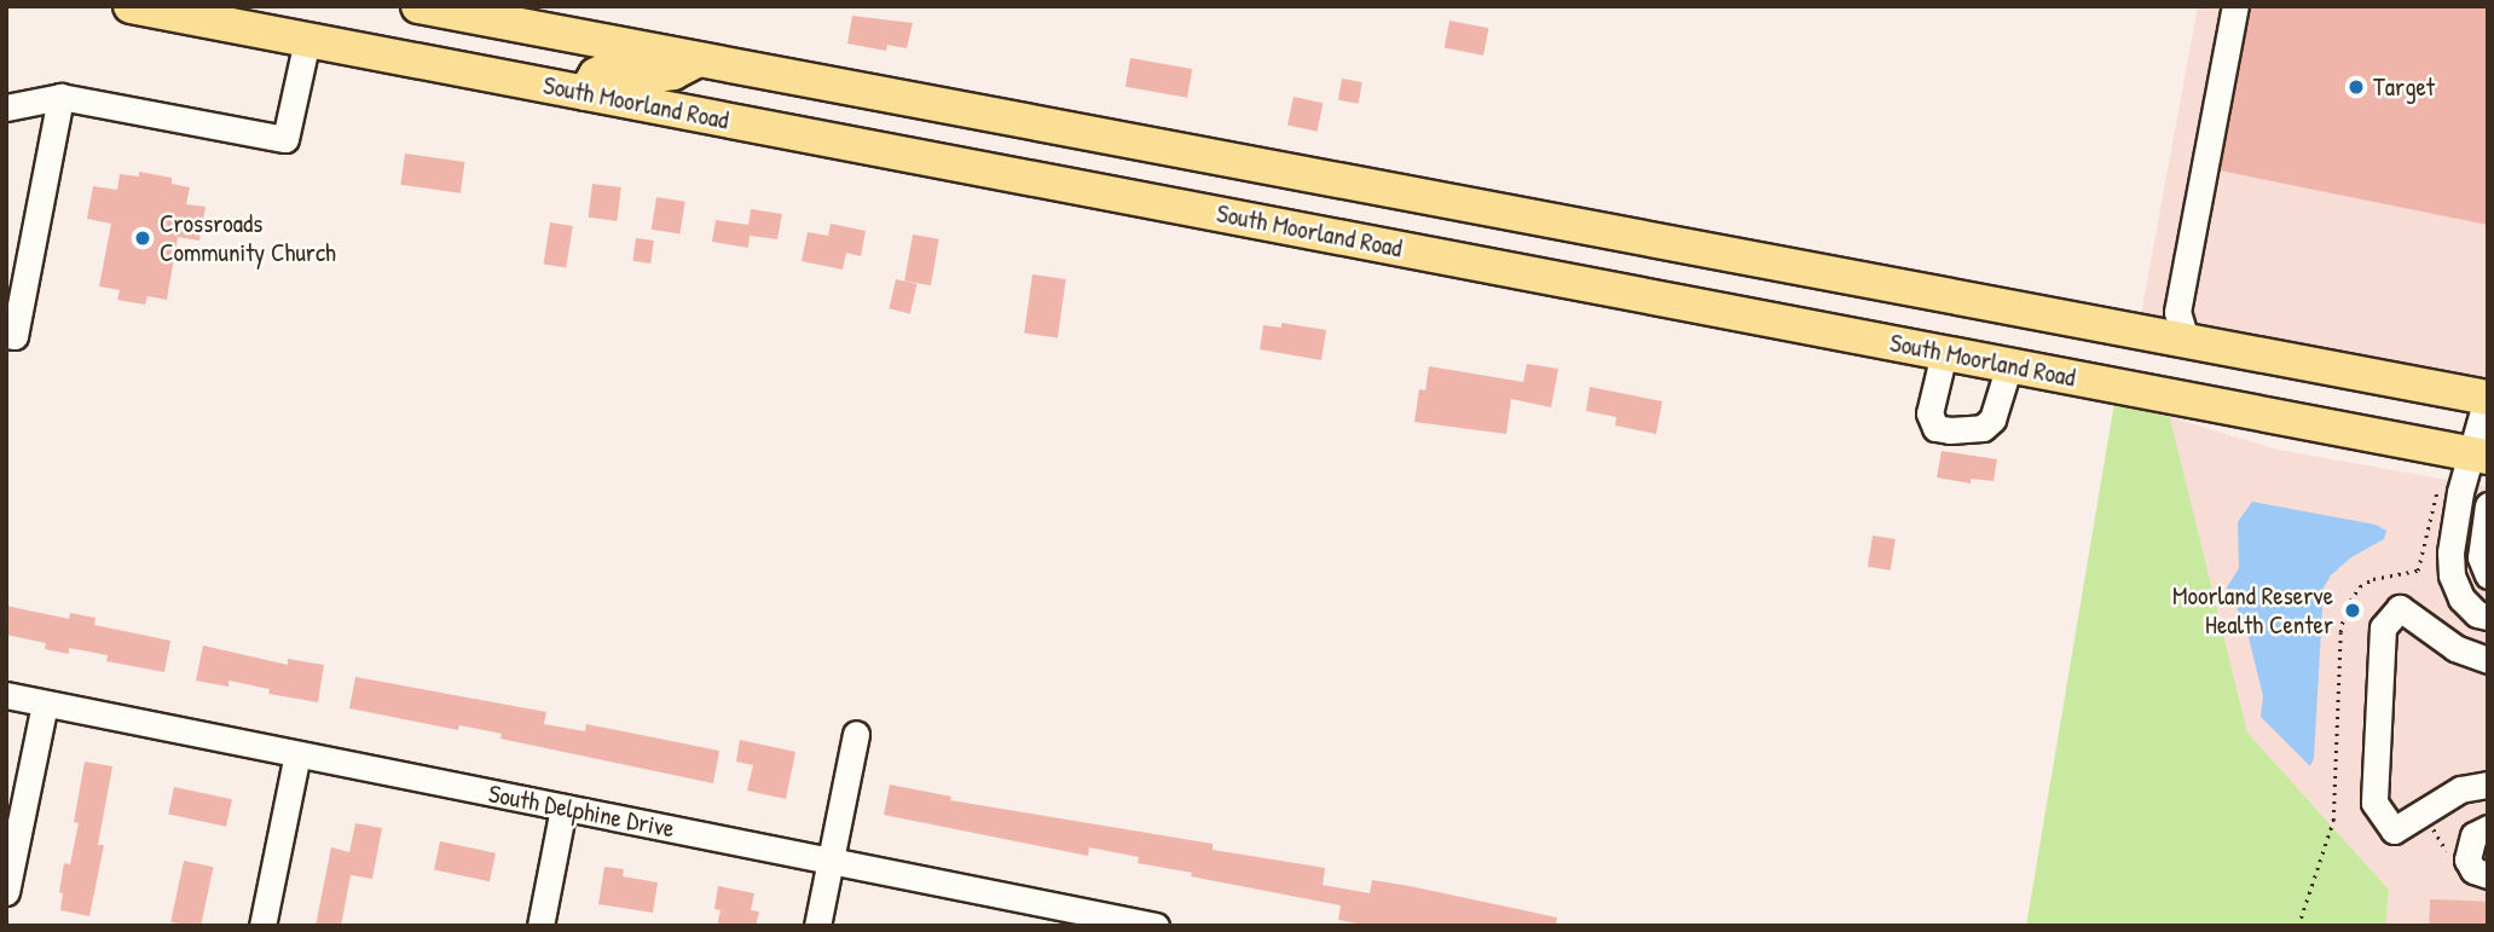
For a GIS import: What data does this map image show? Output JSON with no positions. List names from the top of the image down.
{
  "streets": {
    "main road": ["South Moorland Road"],
    "street": ["South Delphine Drive"]
  },
  "places": ["Target", "Crossroads Community Church", "Moorland Reserve Health Center"]
}
